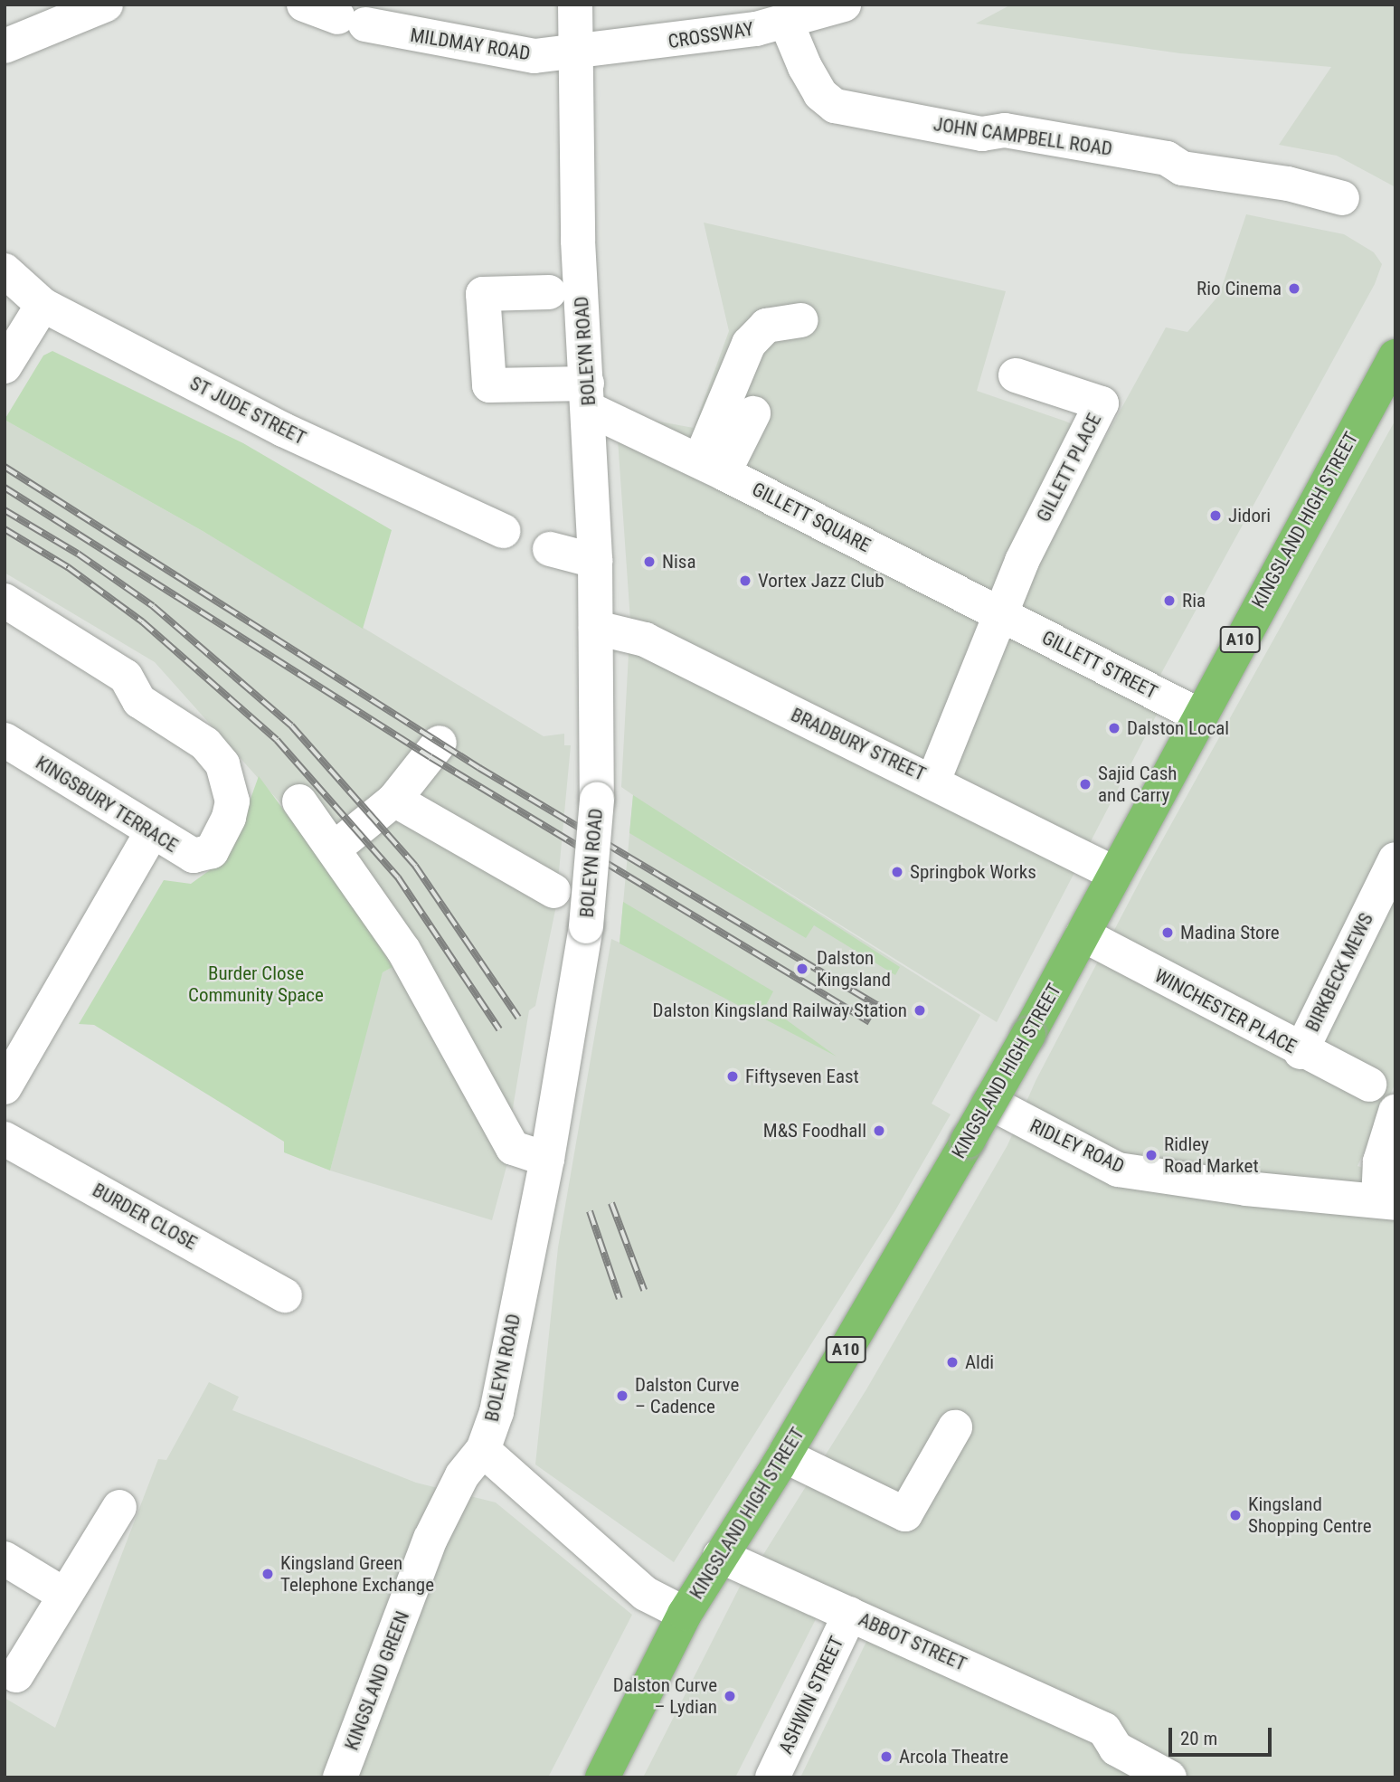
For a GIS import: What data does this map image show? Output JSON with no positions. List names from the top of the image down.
{
  "streets": {
    "highway": ["KINGSLAND HIGH STREET", "A10"],
    "street": [
      "CROSSWAY",
      "MILDMAY ROAD",
      "JOHN CAMPBELL ROAD",
      "BOLEYN ROAD",
      "ST JUDE STREET",
      "GILLETT PLACE",
      "GILLETT SQUARE",
      "GILLETT STREET",
      "BRADBURY STREET",
      "KINGSBURY TERRACE",
      "BIRKBECK MEWS",
      "WINCHESTER PLACE",
      "RIDLEY ROAD",
      "BURDER CLOSE",
      "ABBOT STREET",
      "KINGSLAND GREEN",
      "ASHWIN STREET"
    ]
  },
  "crossings": [
    ["CROSSWAY", "MILDMAY ROAD"],
    ["CROSSWAY", "JOHN CAMPBELL ROAD"],
    ["CROSSWAY", "BOLEYN ROAD"],
    ["MILDMAY ROAD", "BOLEYN ROAD"],
    ["BOLEYN ROAD", "BRADBURY STREET"],
    ["BOLEYN ROAD", "KINGSLAND GREEN"],
    ["GILLETT PLACE", "GILLETT SQUARE"],
    ["GILLETT PLACE", "GILLETT STREET"],
    ["GILLETT SQUARE", "GILLETT STREET"],
    ["KINGSLAND HIGH STREET", "GILLETT STREET"],
    ["KINGSLAND HIGH STREET", "BRADBURY STREET"],
    ["KINGSLAND HIGH STREET", "WINCHESTER PLACE"],
    ["KINGSLAND HIGH STREET", "RIDLEY ROAD"],
    ["KINGSLAND HIGH STREET", "ABBOT STREET"],
    ["BIRKBECK MEWS", "WINCHESTER PLACE"],
    ["ABBOT STREET", "ASHWIN STREET"]
  ],
  "parks": ["Burder Close Community Space"],
  "places": [
    "Rio Cinema",
    "Jidori",
    "Nisa",
    "Vortex Jazz Club",
    "Ria",
    "Dalston Local",
    "Sajid Cash and Carry",
    "Springbok Works",
    "Madina Store",
    "Dalston Kingsland",
    "Dalston Kingsland Railway Station",
    "Fiftyseven East",
    "M&S Foodhall",
    "Ridley Road Market",
    "Aldi",
    "Dalston Curve – Cadence",
    "Kingsland Shopping Centre",
    "Kingsland Green Telephone Exchange",
    "Dalston Curve – Lydian",
    "Arcola Theatre"
  ],
  "scale_bar": "20 m"
}
